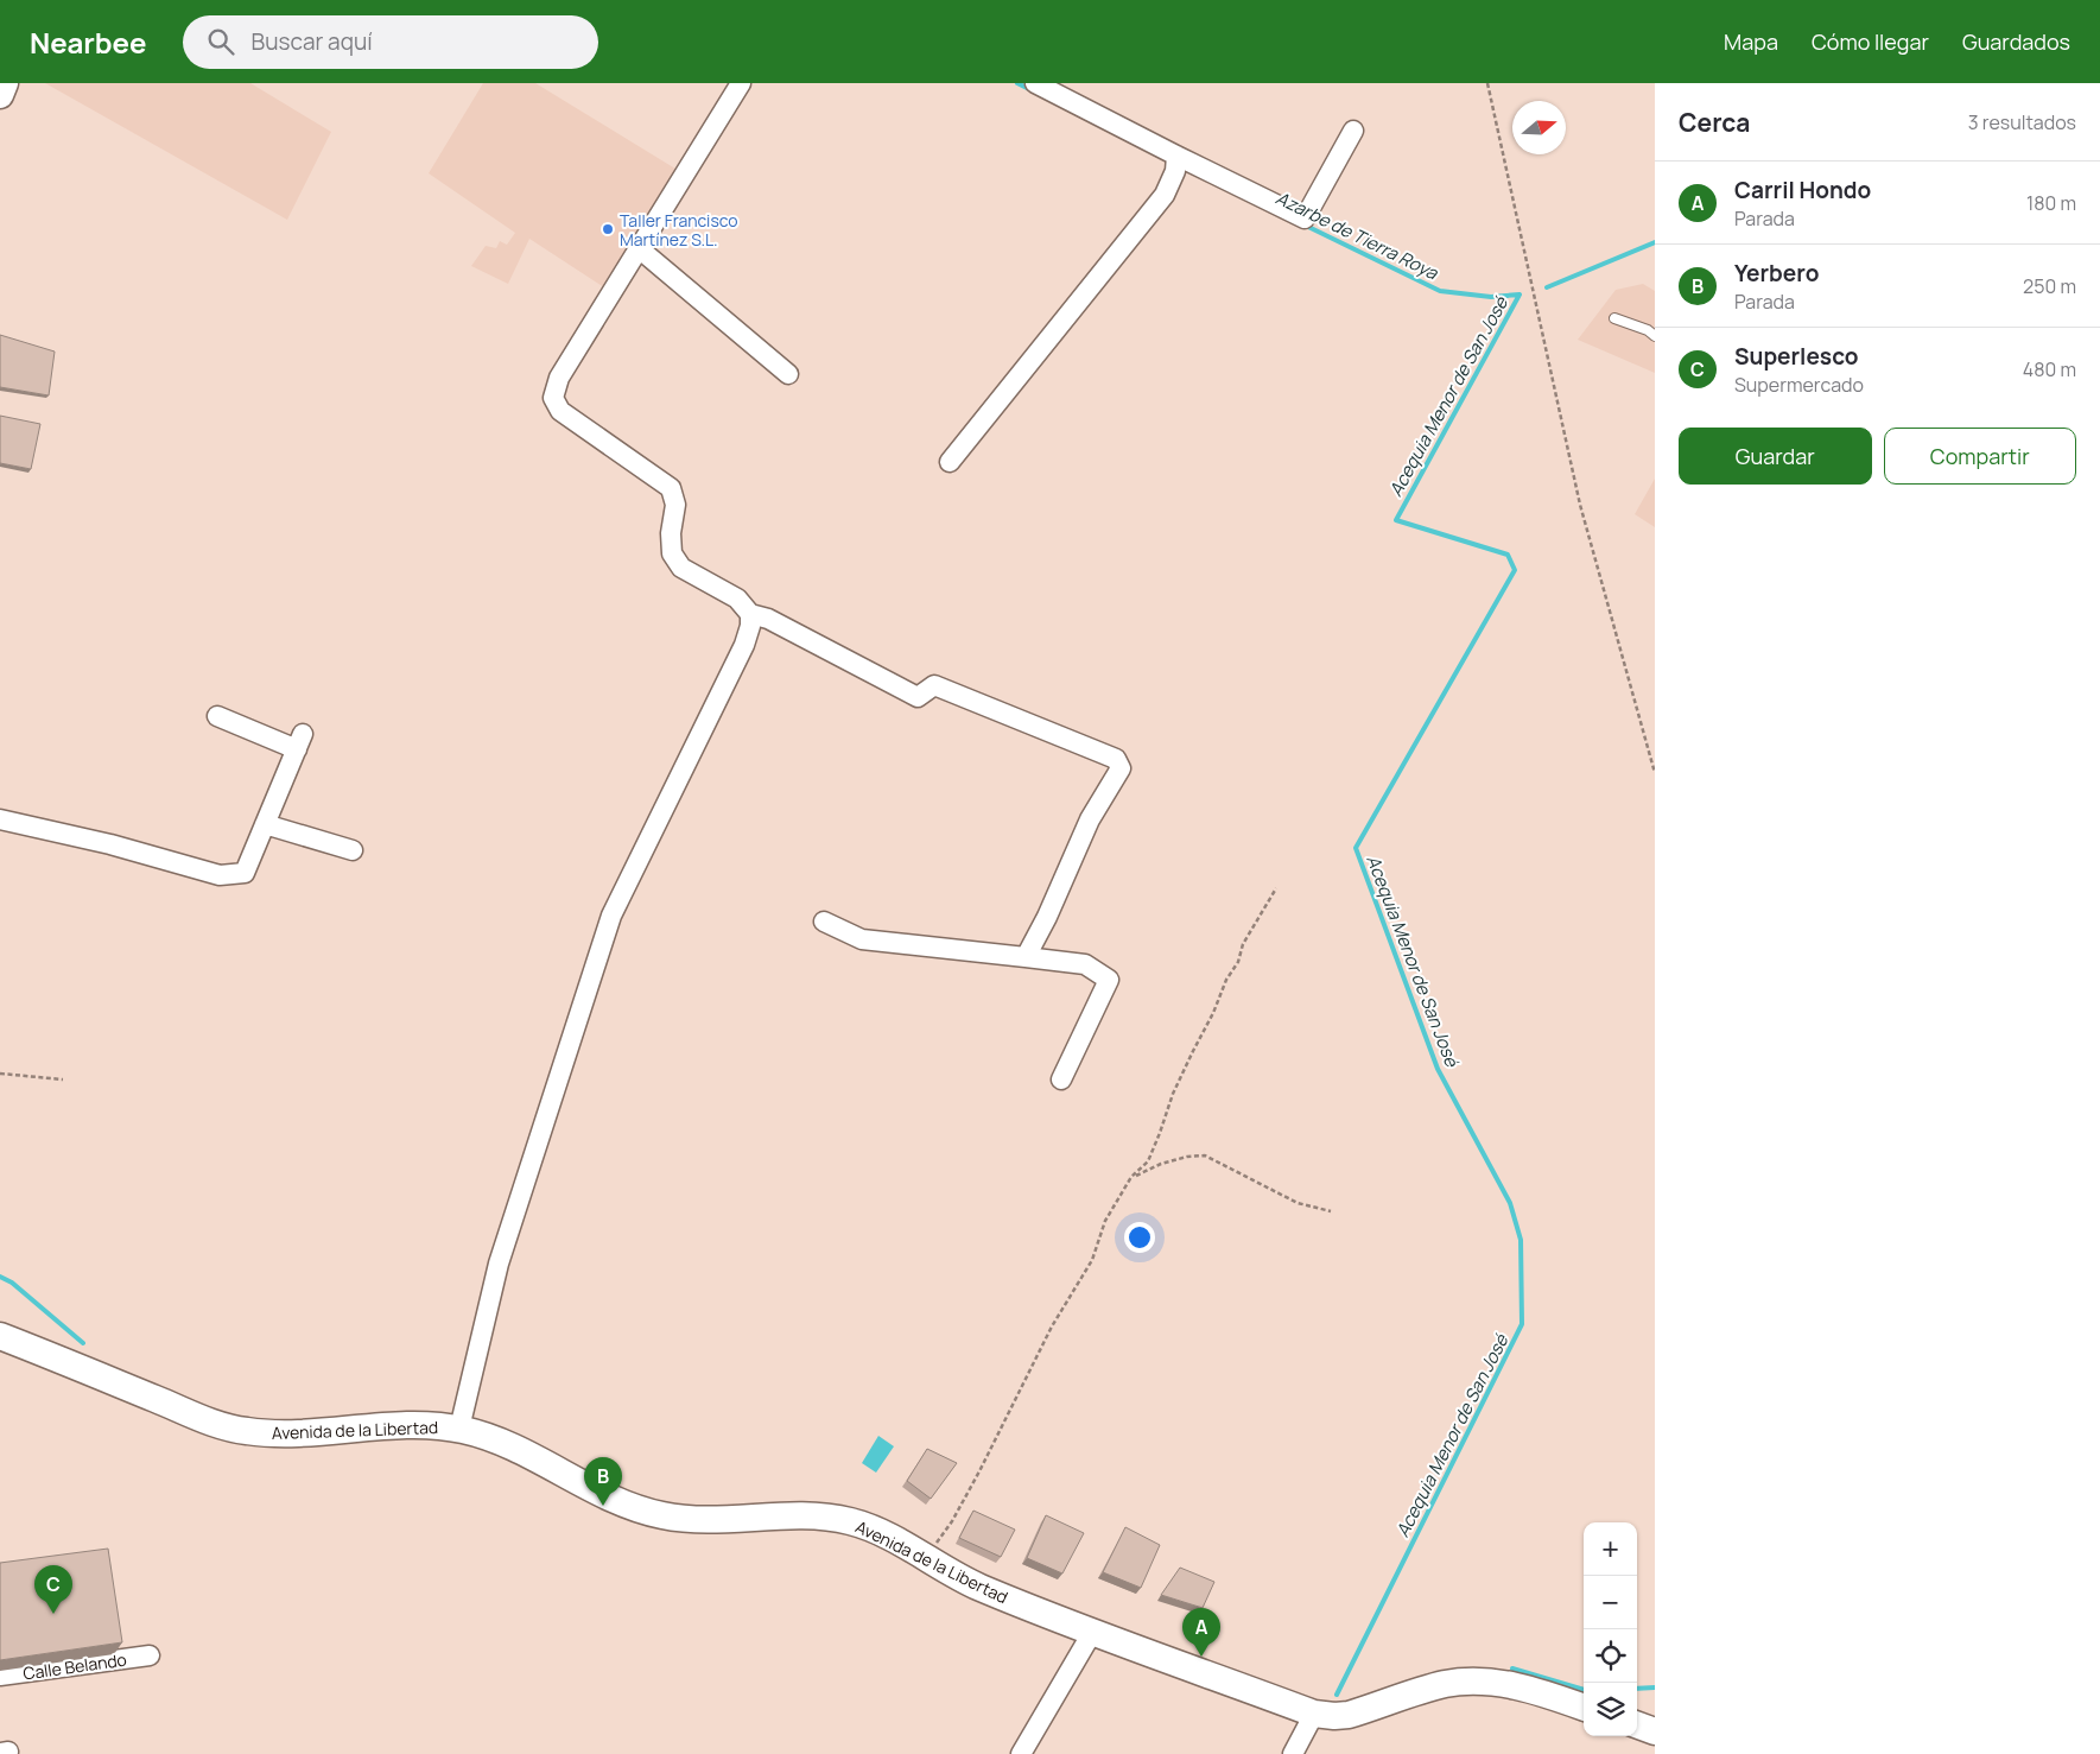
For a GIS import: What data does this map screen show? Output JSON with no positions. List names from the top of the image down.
{
  "streets": {
    "main road": ["Avenida de la Libertad"],
    "street": ["Calle Belando"]
  },
  "water": ["Azarbe de Tierra Roya", "Acequia Menor de San José"],
  "places": ["Taller Francisco Martínez S.L."],
  "north": "right",
  "page": {
    "header": "Nearbee",
    "search": "Buscar aquí",
    "nav": ["Mapa", "Cómo llegar", "Guardados"],
    "heading": ["Cerca", "3 resultados"],
    "list": [
      {
        "mark": "A",
        "name": "Carril Hondo",
        "note": "Parada",
        "value": "180 m"
      },
      {
        "mark": "B",
        "name": "Yerbero",
        "note": "Parada",
        "value": "250 m"
      },
      {
        "mark": "C",
        "name": "Superlesco",
        "note": "Supermercado",
        "value": "480 m"
      }
    ],
    "buttons": ["Guardar", "Compartir"],
    "pins": ["B", "C", "A"],
    "map_buttons": ["+", "−"]
  }
}
